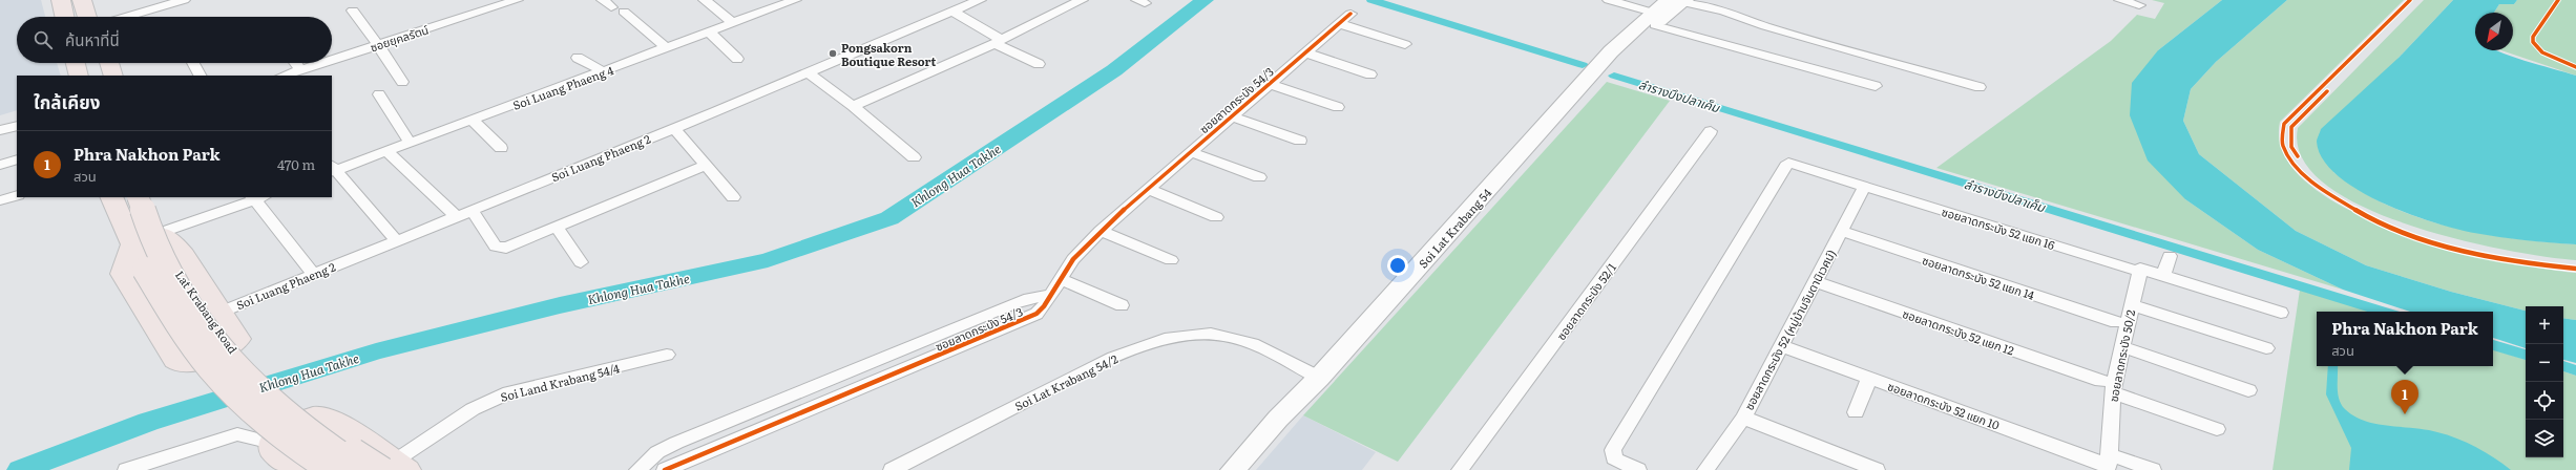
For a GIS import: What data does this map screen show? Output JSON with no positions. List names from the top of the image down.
{
  "streets": {
    "main road": ["Soi Lat Krabang 54", "Lat Krabang Road"],
    "street": [
      "ซอยยุคลรัตน์",
      "Soi Luang Phaeng 4",
      "ซอยลาดกระบัง 54/3",
      "Soi Luang Phaeng 2",
      "ซอยลาดกระบัง 52 แยก 16",
      "ซอยลาดกระบัง 52 แยก 14",
      "ซอยลาดกระบัง 52/1",
      "ซอยลาดกระบัง 52 (หมู่บ้านจินดานิเวศน์)",
      "ซอยลาดกระบัง 52 แยก 12",
      "ซอยลาดกระบัง 50/2",
      "Soi Land Krabang 54/4",
      "Soi Lat Krabang 54/2",
      "ซอยลาดกระบัง 52 แยก 10"
    ]
  },
  "crossings": [
    ["Soi Lat Krabang 54", "Soi Lat Krabang 54/2"],
    ["ซอยลาดกระบัง 52 แยก 16", "ซอยลาดกระบัง 52 (หมู่บ้านจินดานิเวศน์)"],
    ["ซอยลาดกระบัง 52 แยก 16", "ซอยลาดกระบัง 50/2"],
    ["ซอยลาดกระบัง 52 แยก 14", "ซอยลาดกระบัง 52 (หมู่บ้านจินดานิเวศน์)"],
    ["Lat Krabang Road", "Soi Land Krabang 54/4"],
    ["ซอยลาดกระบัง 52 (หมู่บ้านจินดานิเวศน์)", "ซอยลาดกระบัง 52 แยก 12"],
    ["ซอยลาดกระบัง 52 (หมู่บ้านจินดานิเวศน์)", "ซอยลาดกระบัง 52 แยก 10"],
    ["ซอยลาดกระบัง 52 แยก 12", "ซอยลาดกระบัง 50/2"],
    ["ซอยลาดกระบัง 50/2", "ซอยลาดกระบัง 52 แยก 10"]
  ],
  "water": ["ลำรางบึงปลาเค็ม", "Khlong Hua Takhe"],
  "places": ["Pongsakorn Boutique Resort"],
  "north": "bottom left",
  "page": {
    "search": "ค้นหาที่นี่",
    "heading": "ใกล้เคียง",
    "list": [
      {
        "mark": "1",
        "name": "Phra Nakhon Park",
        "note": "สวน",
        "value": "470 m"
      }
    ],
    "map_buttons": ["+", "−"],
    "popup": ["Phra Nakhon Park", "สวน"],
    "pins": "1"
  }
}
